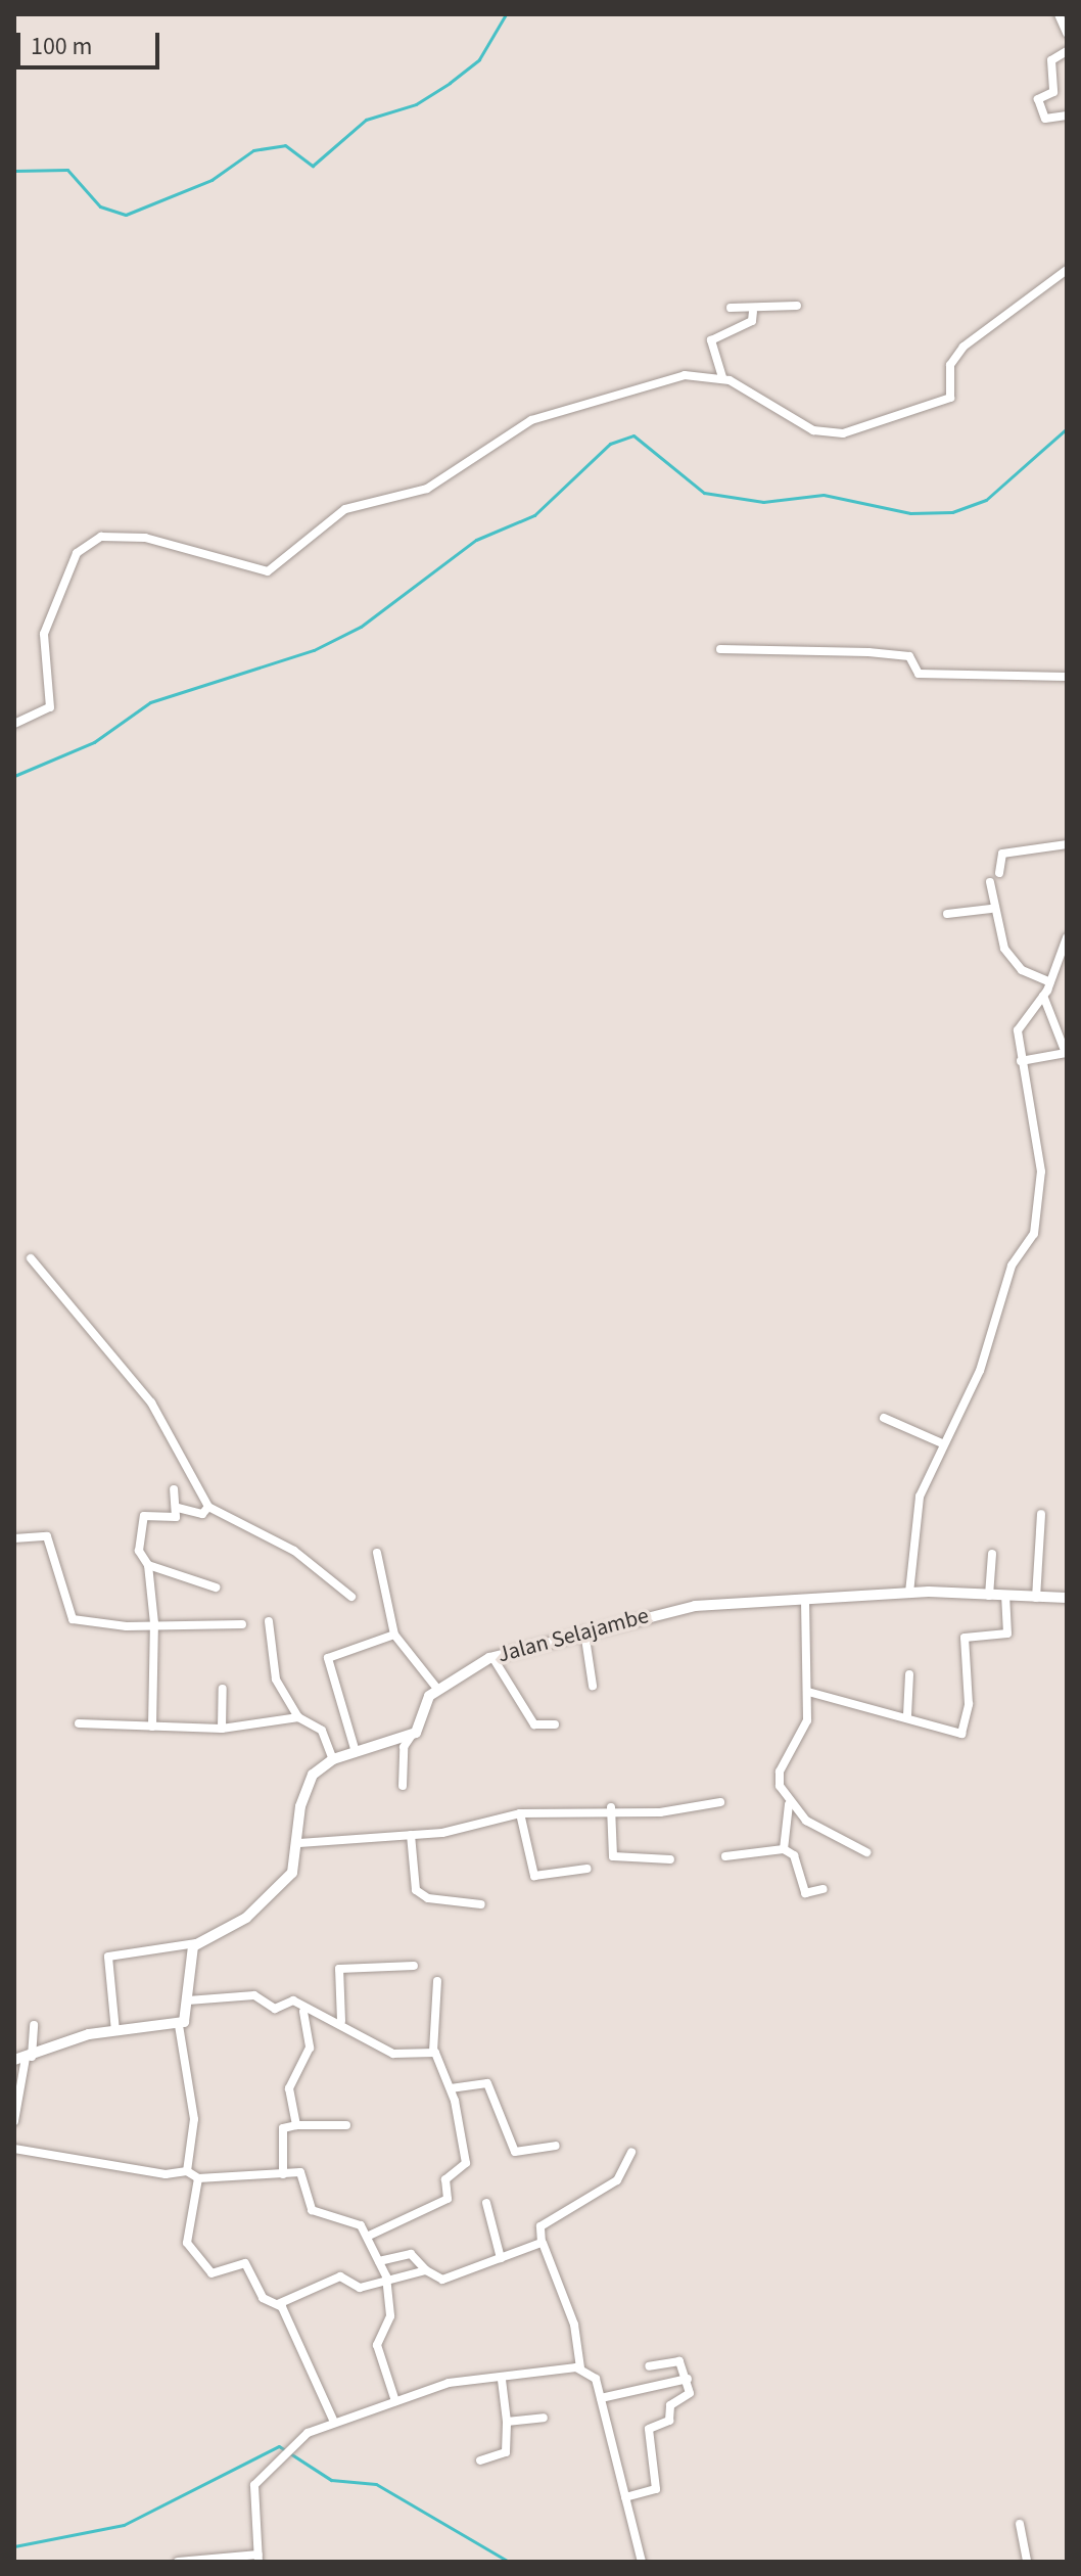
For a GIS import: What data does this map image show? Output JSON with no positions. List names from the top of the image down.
{
  "streets": {
    "street": ["Jalan Selajambe"]
  },
  "scale_bar": "100 m"
}
